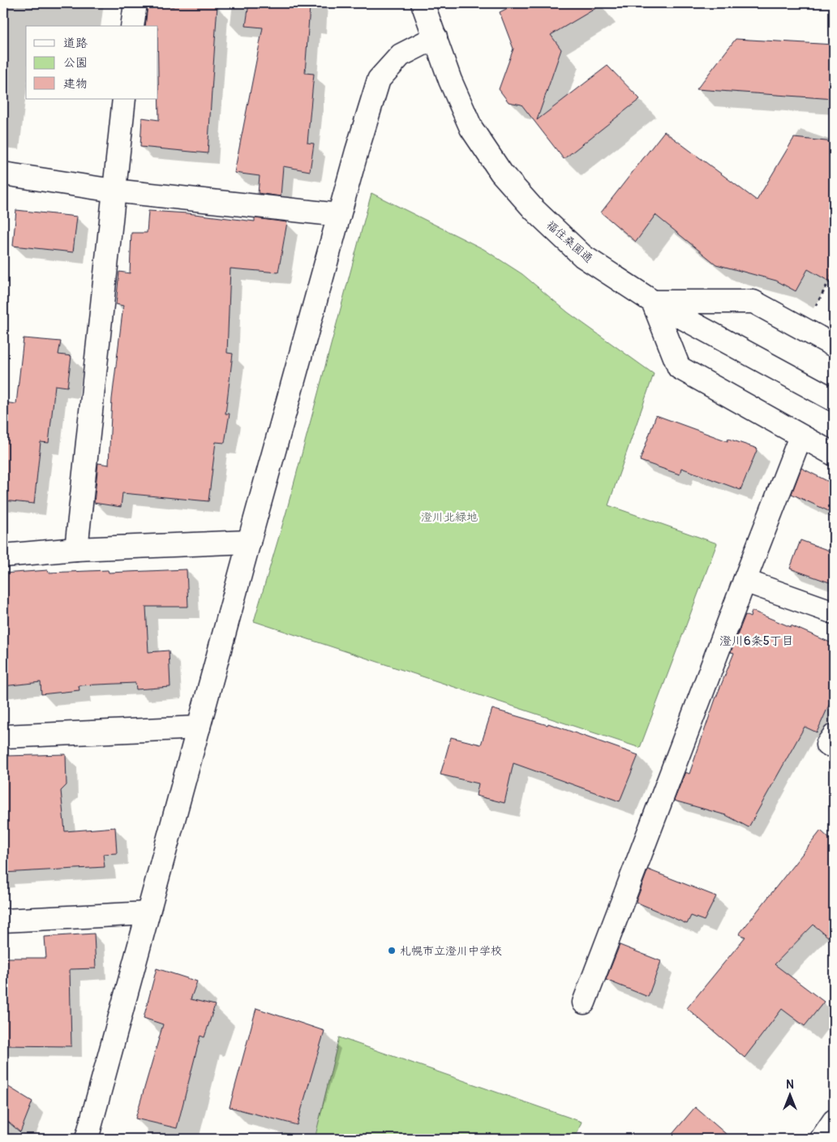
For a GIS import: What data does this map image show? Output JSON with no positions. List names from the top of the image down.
{
  "streets": {
    "street": ["福住桑園通"]
  },
  "districts": ["澄川6条5丁目"],
  "parks": ["澄川北緑地"],
  "places": ["札幌市立澄川中学校"],
  "legend": ["道路", "公園", "建物"],
  "north": "top"
}
